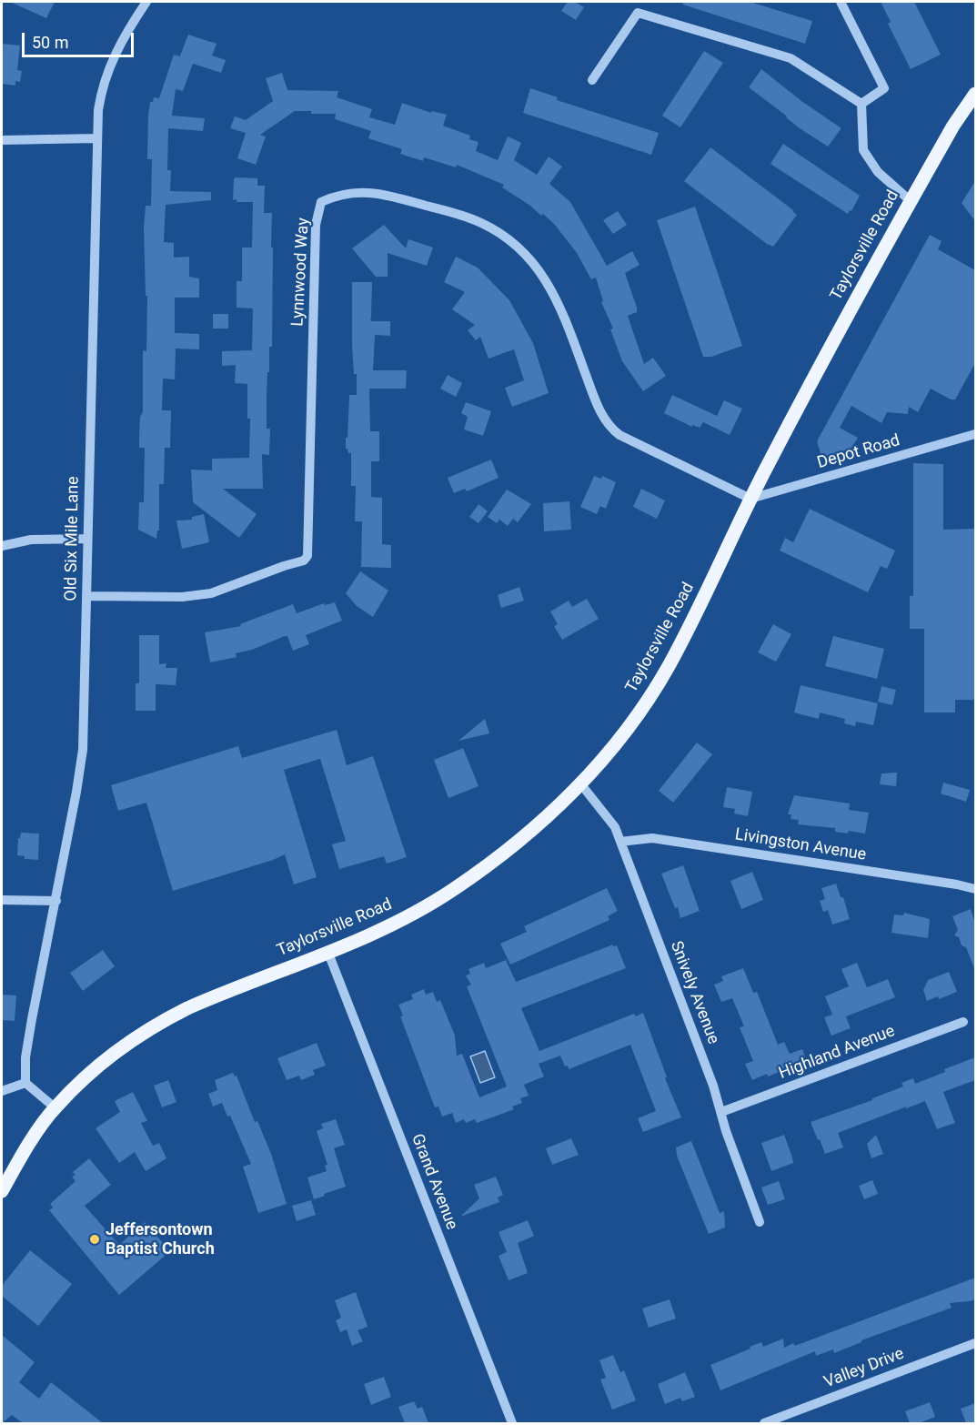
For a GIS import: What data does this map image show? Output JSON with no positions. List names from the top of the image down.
{
  "streets": {
    "main road": ["Taylorsville Road"],
    "street": [
      "Lynnwood Way",
      "Depot Road",
      "Old Six Mile Lane",
      "Livingston Avenue",
      "Snively Avenue",
      "Highland Avenue",
      "Grand Avenue",
      "Valley Drive"
    ]
  },
  "crossings": [
    ["Taylorsville Road", "Lynnwood Way"],
    ["Taylorsville Road", "Depot Road"],
    ["Taylorsville Road", "Snively Avenue"],
    ["Taylorsville Road", "Grand Avenue"],
    ["Lynnwood Way", "Depot Road"],
    ["Lynnwood Way", "Old Six Mile Lane"],
    ["Livingston Avenue", "Snively Avenue"],
    ["Snively Avenue", "Highland Avenue"]
  ],
  "places": ["Jeffersontown Baptist Church"],
  "scale_bar": "50 m"
}
